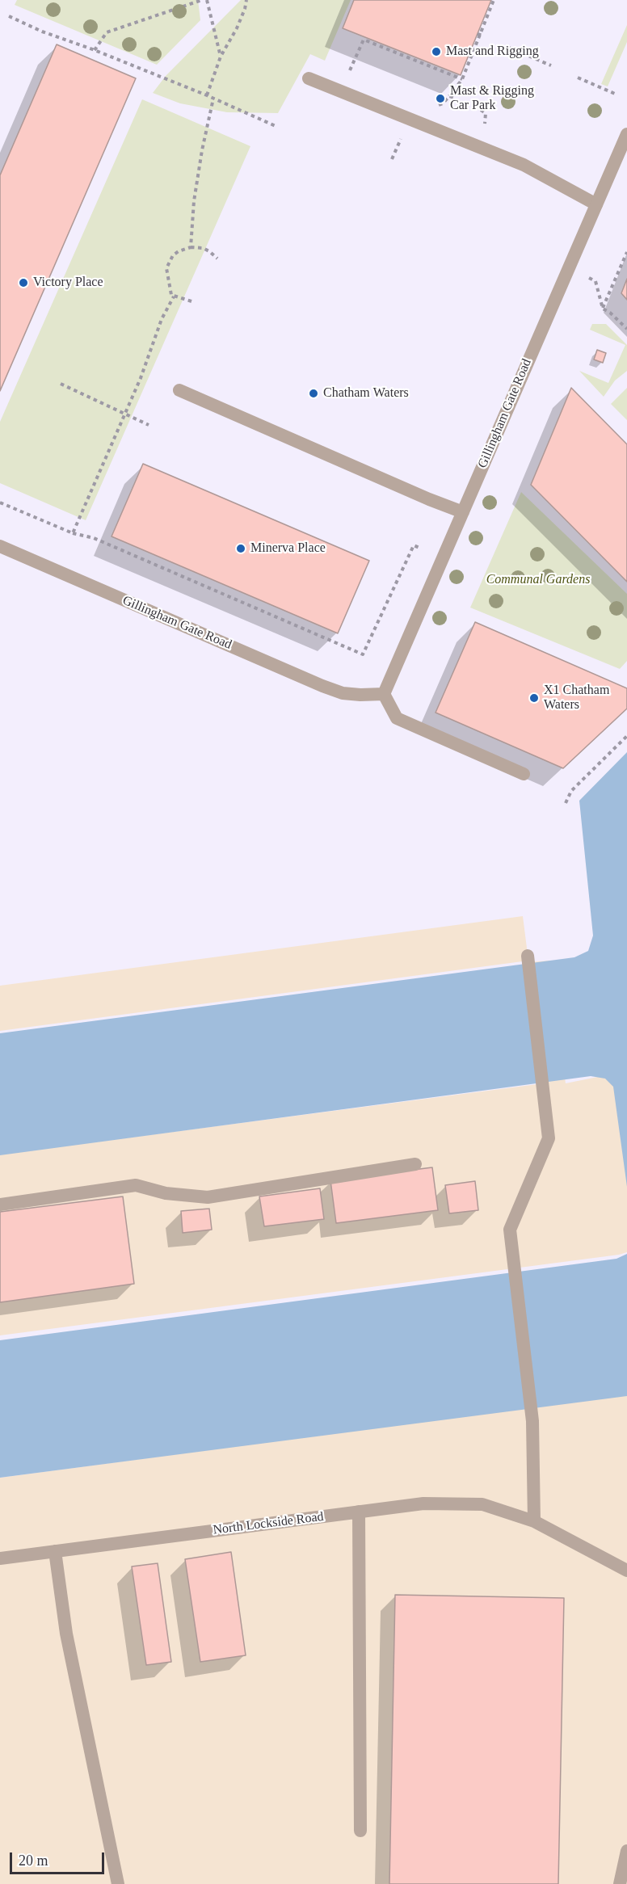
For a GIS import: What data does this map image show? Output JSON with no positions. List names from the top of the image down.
{
  "streets": {
    "street": ["Gillingham Gate Road", "North Lockside Road"]
  },
  "parks": ["Communal Gardens"],
  "places": [
    "Mast and Rigging",
    "Mast & Rigging Car Park",
    "Victory Place",
    "Chatham Waters",
    "Minerva Place",
    "X1 Chatham Waters"
  ],
  "scale_bar": "20 m"
}
